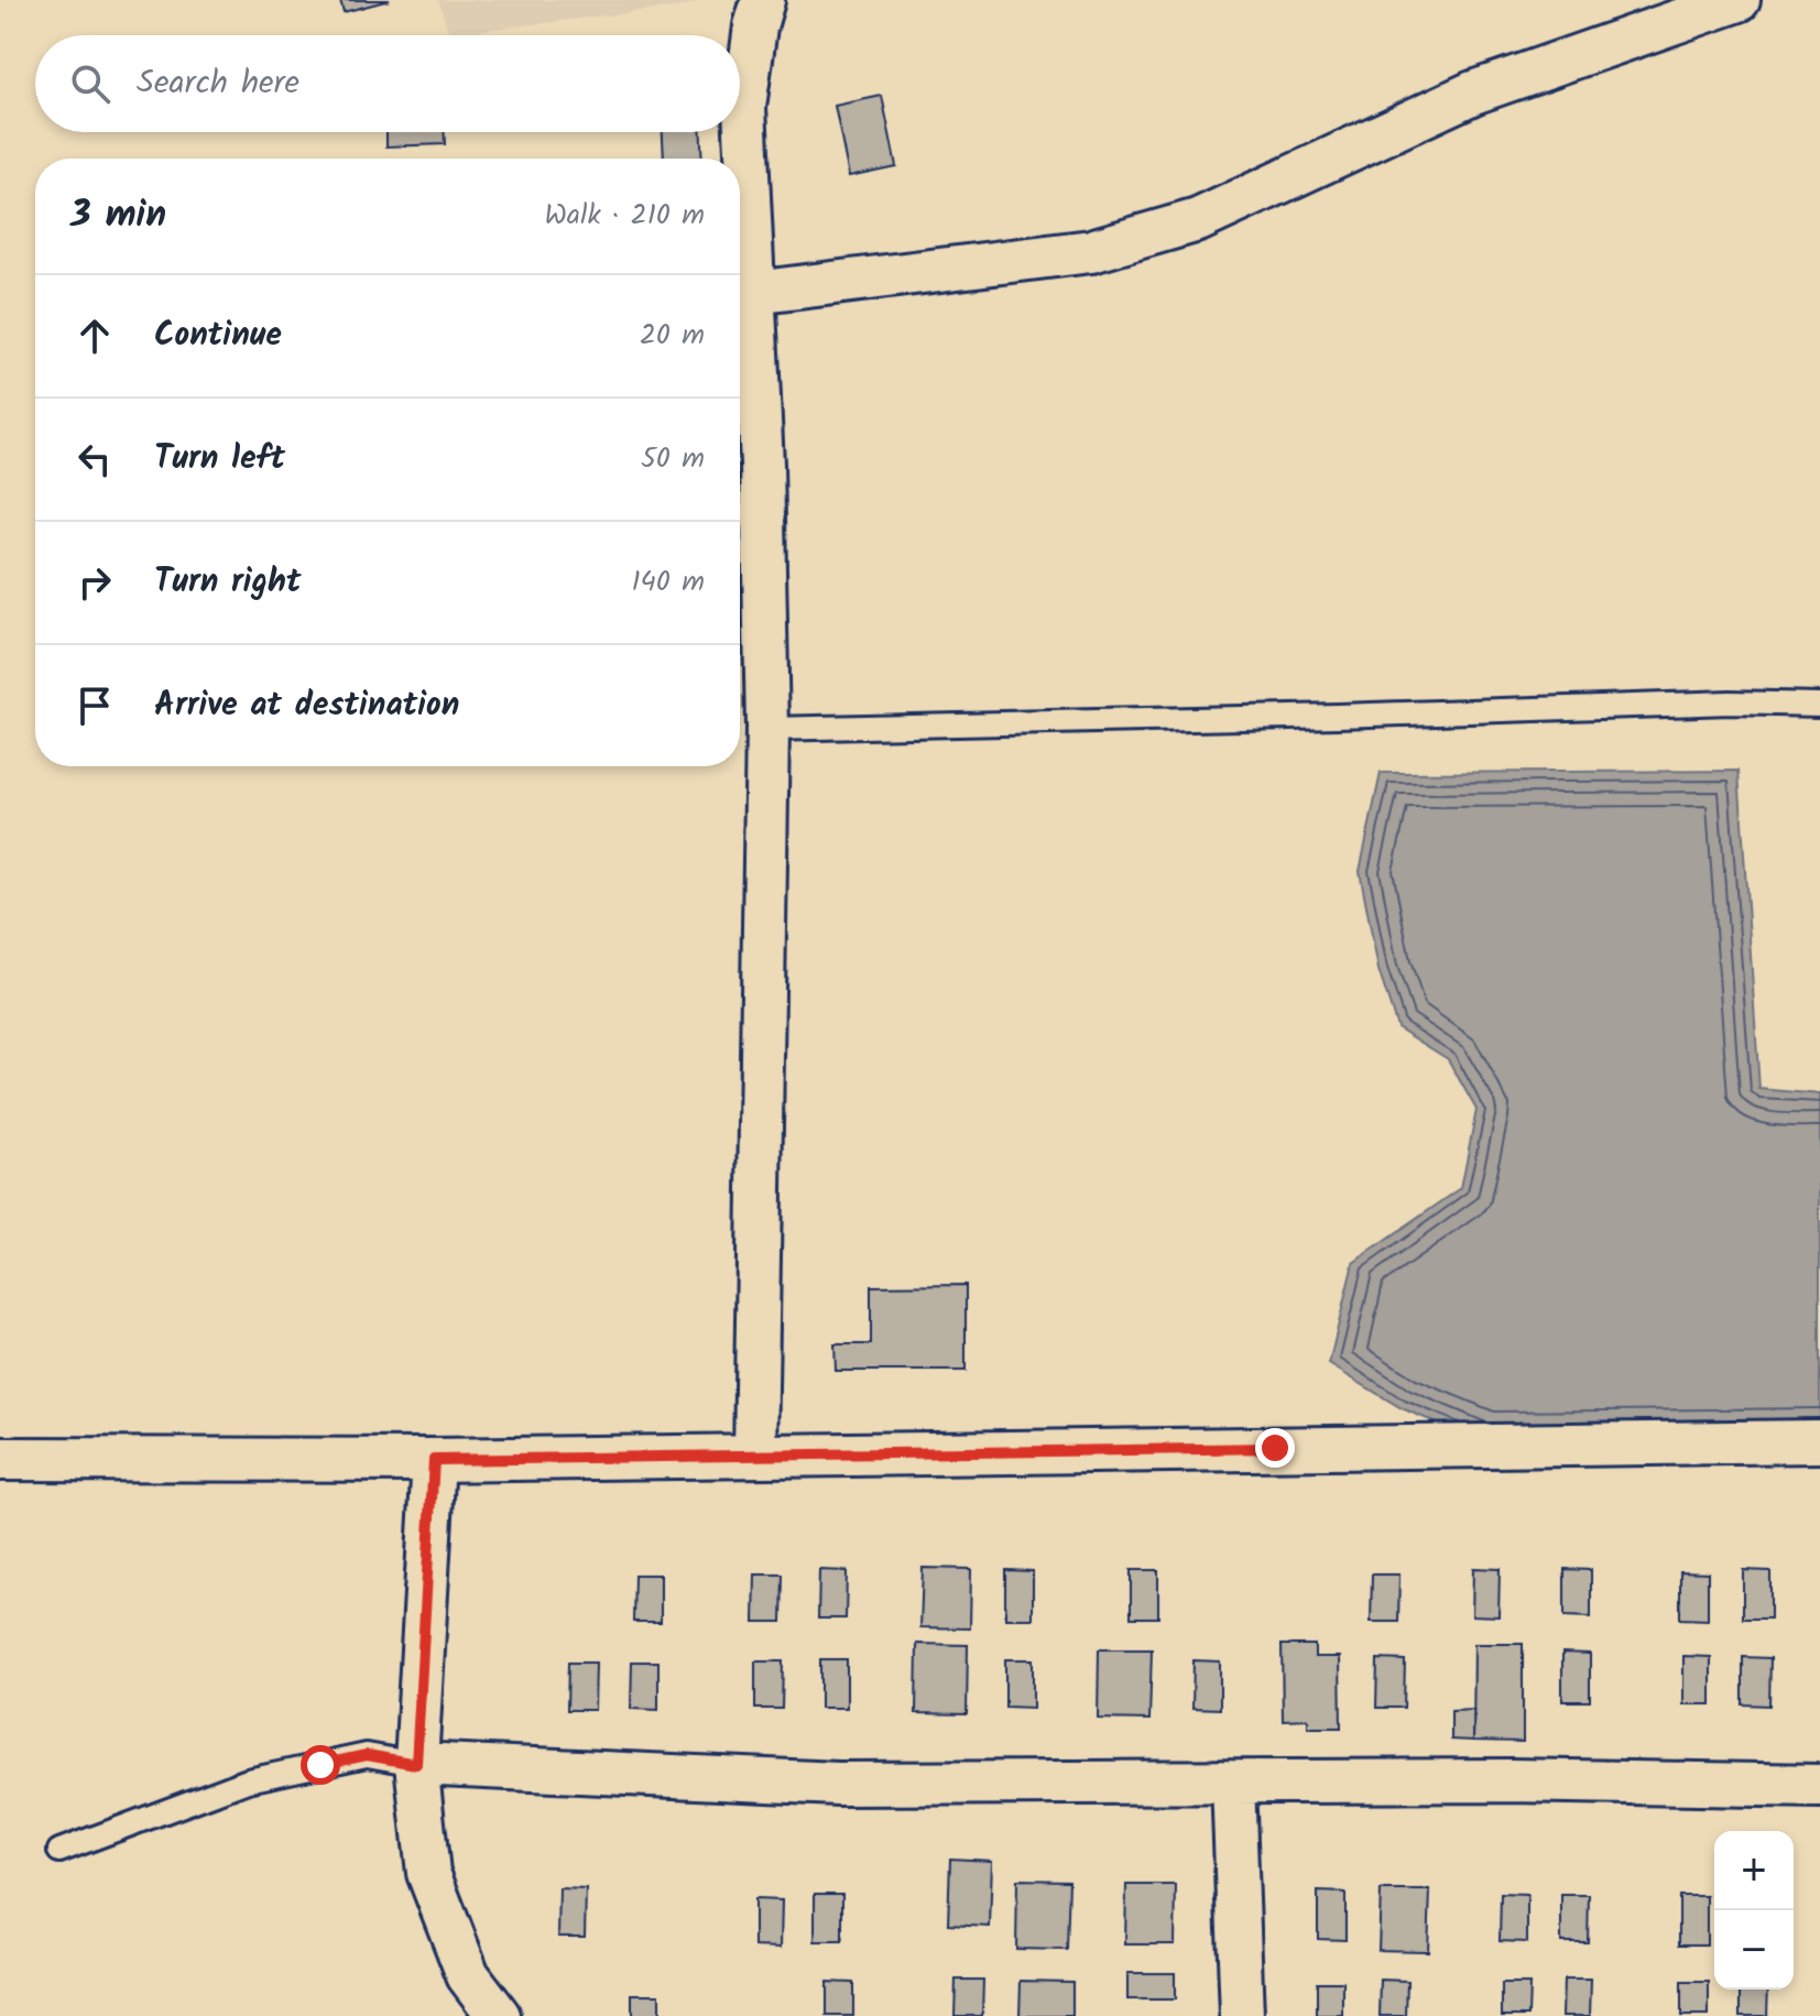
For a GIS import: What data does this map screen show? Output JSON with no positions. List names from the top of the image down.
{
  "page": {
    "search": "Search here",
    "heading": ["3 min", "Walk · 210 m"],
    "list": [
      ["Continue", "20 m"],
      ["Turn left", "50 m"],
      ["Turn right", "140 m"],
      "Arrive at destination"
    ],
    "map_buttons": ["+", "−"]
  }
}
